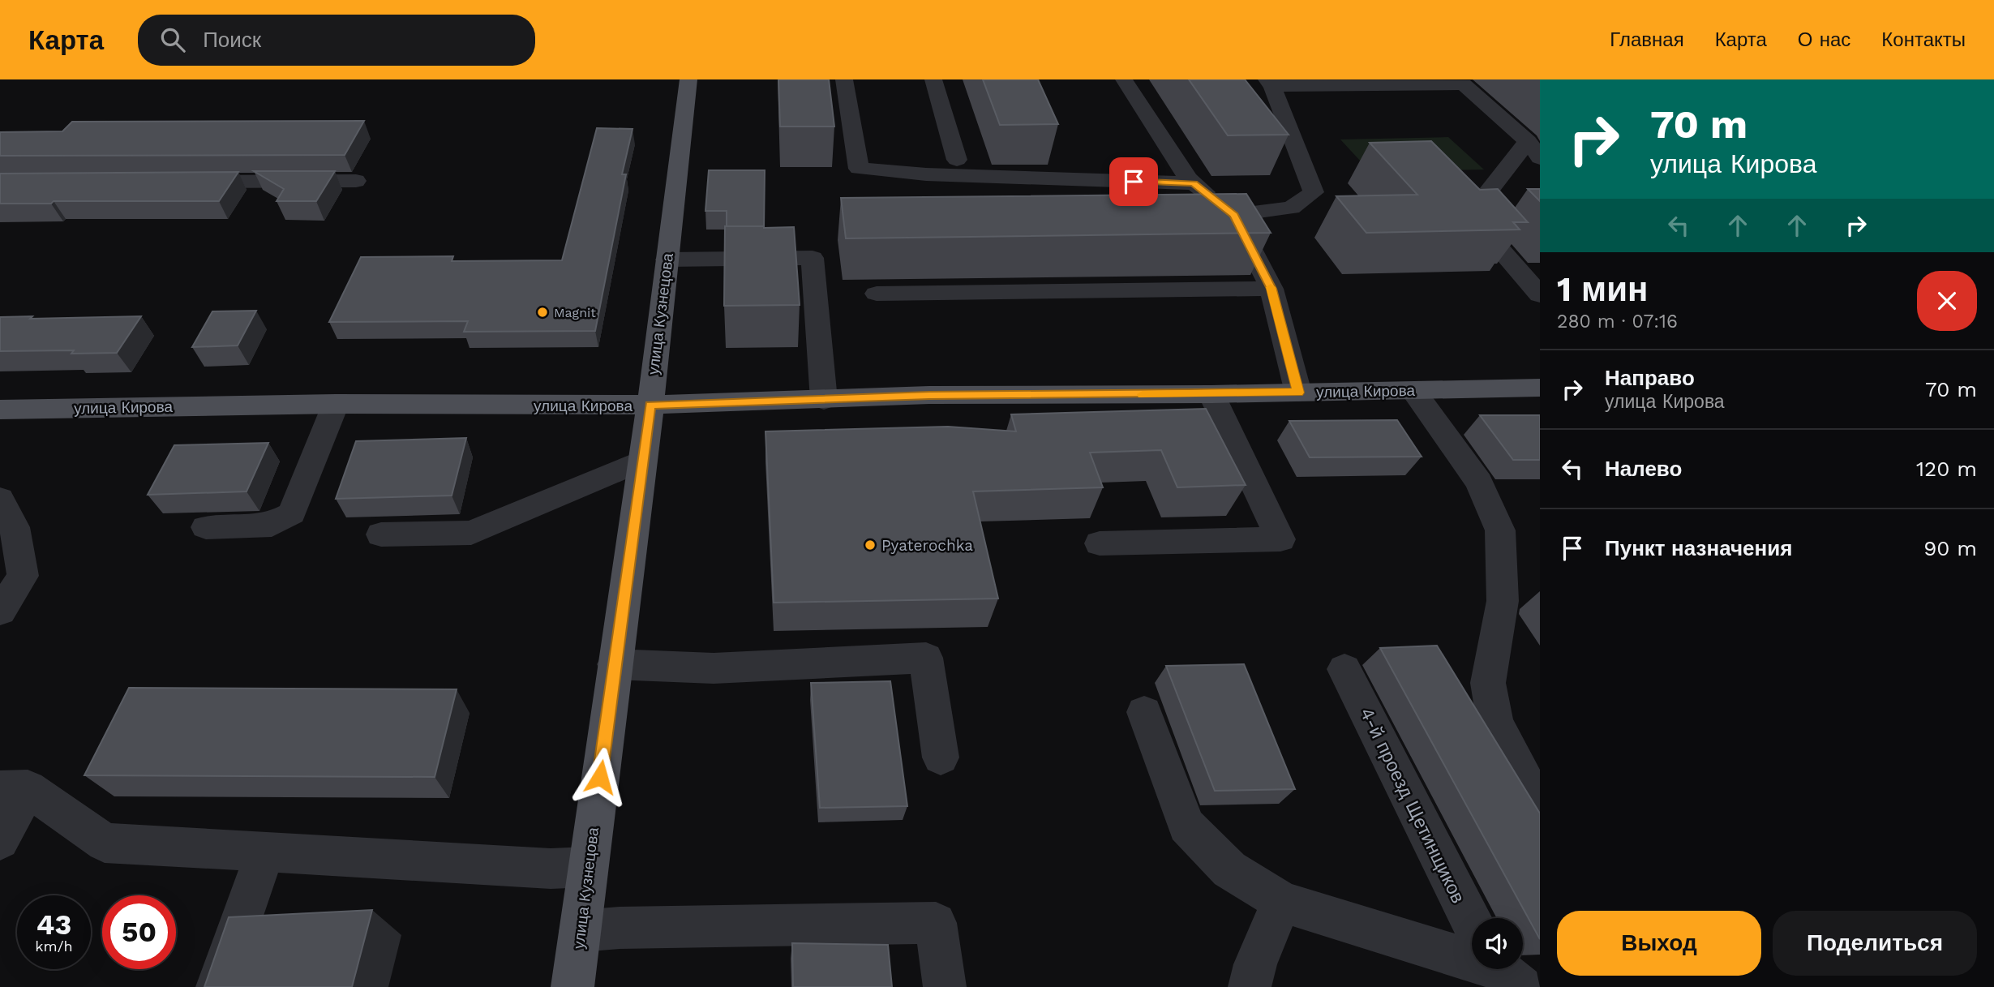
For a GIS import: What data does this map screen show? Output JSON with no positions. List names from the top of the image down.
{
  "streets": {
    "main road": ["улица Кузнецова", "улица Кирова"],
    "street": ["4-й проезд Щетинщиков"]
  },
  "crossings": [
    ["улица Кузнецова", "улица Кирова"]
  ],
  "places": ["Magnit", "Pyaterochka"],
  "page": {
    "header": "Карта",
    "search": "Поиск",
    "nav": [
      "Главная",
      "Карта",
      "О нас",
      "Контакты"
    ],
    "turn": ["70 m", "улица Кирова"],
    "heading": ["1 мин", "280 m · 07:16"],
    "list": [
      {
        "name": "Направо",
        "note": "улица Кирова",
        "value": "70 m"
      },
      {
        "name": "Налево",
        "value": "120 m"
      },
      {
        "name": "Пункт назначения",
        "value": "90 m"
      }
    ],
    "speed": "43 km/h",
    "limit": "50",
    "buttons": ["Выход", "Поделиться"]
  }
}
